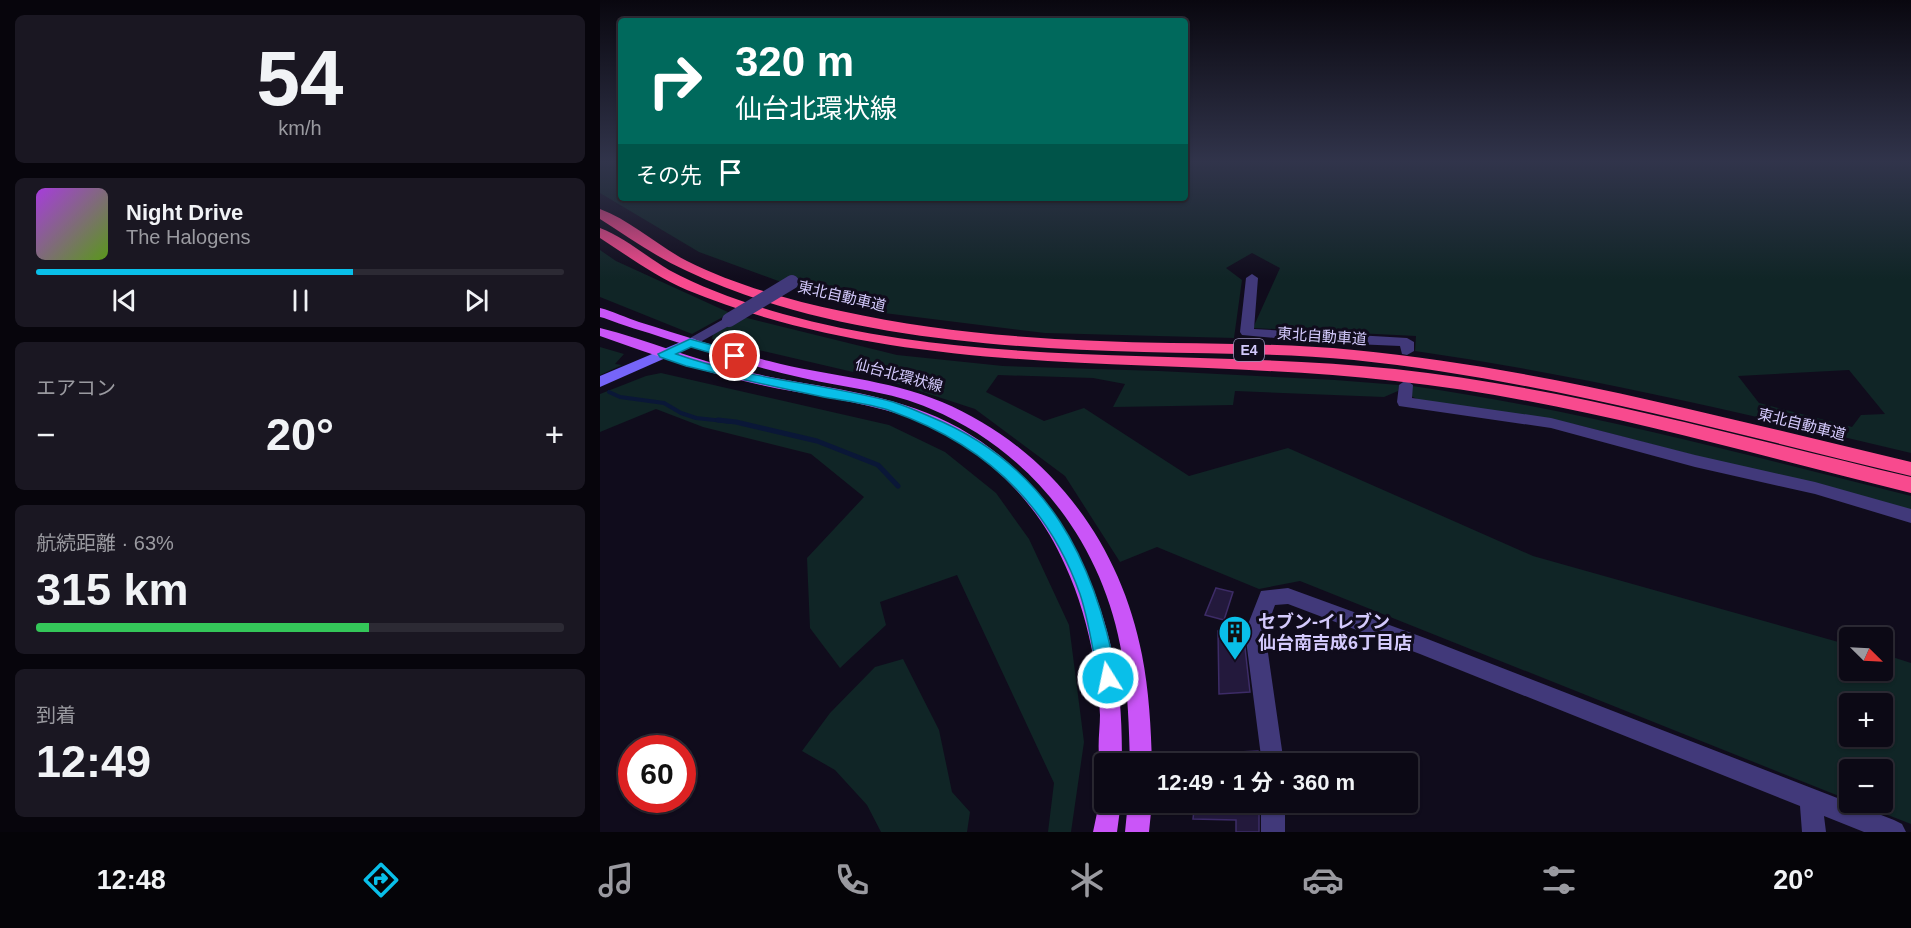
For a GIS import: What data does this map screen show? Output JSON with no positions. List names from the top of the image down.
{
  "streets": {
    "highway": ["東北自動車道", "E4"],
    "main road": ["仙台北環状線"]
  },
  "places": {
    "building": ["セブン-イレブン 仙台南吉成6丁目店"]
  },
  "north": "bottom right",
  "page": {
    "tile": [
      ["54", "km/h"],
      "エアコン",
      ["航続距離 · 63%", "315 km"],
      ["到着", "12:49"]
    ],
    "turn": ["320 m", "仙台北環状線"],
    "then": "その先",
    "song": ["Night Drive", "The Halogens"],
    "heat": ["−", "20°", "+"],
    "map_buttons": ["+", "−"],
    "limit": "60",
    "trip": "12:49 · 1 分 · 360 m",
    "tabs": ["12:48", "20°"]
  }
}
